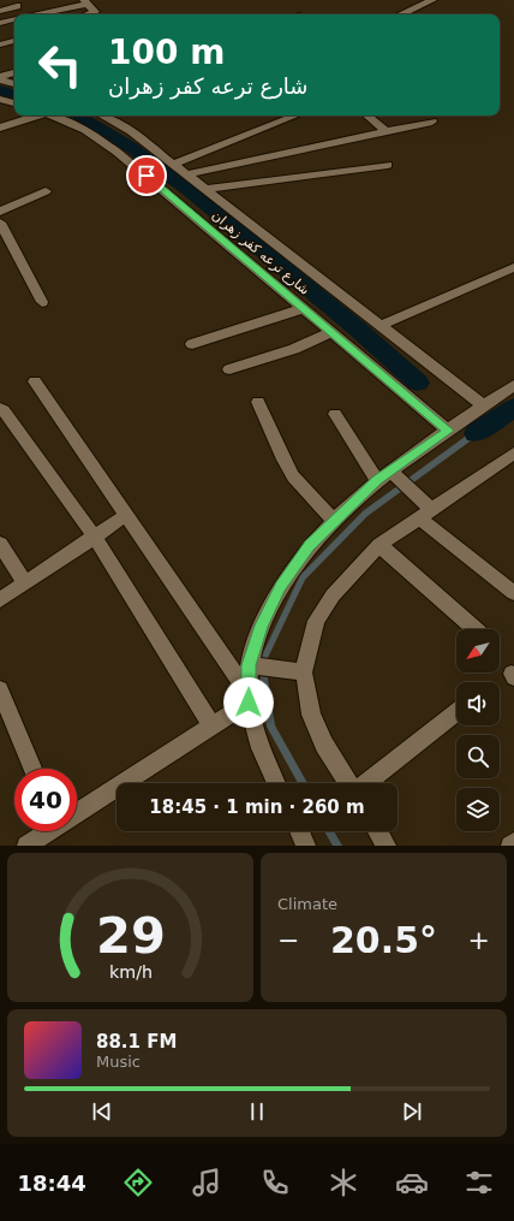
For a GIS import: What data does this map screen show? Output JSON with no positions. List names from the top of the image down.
{
  "streets": {
    "street": ["شارع ترعه كفر زهران"]
  },
  "north": "bottom left",
  "page": {
    "turn": ["100 m", "شارع ترعه كفر زهران"],
    "limit": "40",
    "trip": "18:45 · 1 min · 260 m",
    "tile": "Climate",
    "heat": ["−", "20.5°", "+"],
    "song": ["88.1 FM", "Music"],
    "tabs": "18:44",
    "gauge": ["29", "km/h"]
  }
}
